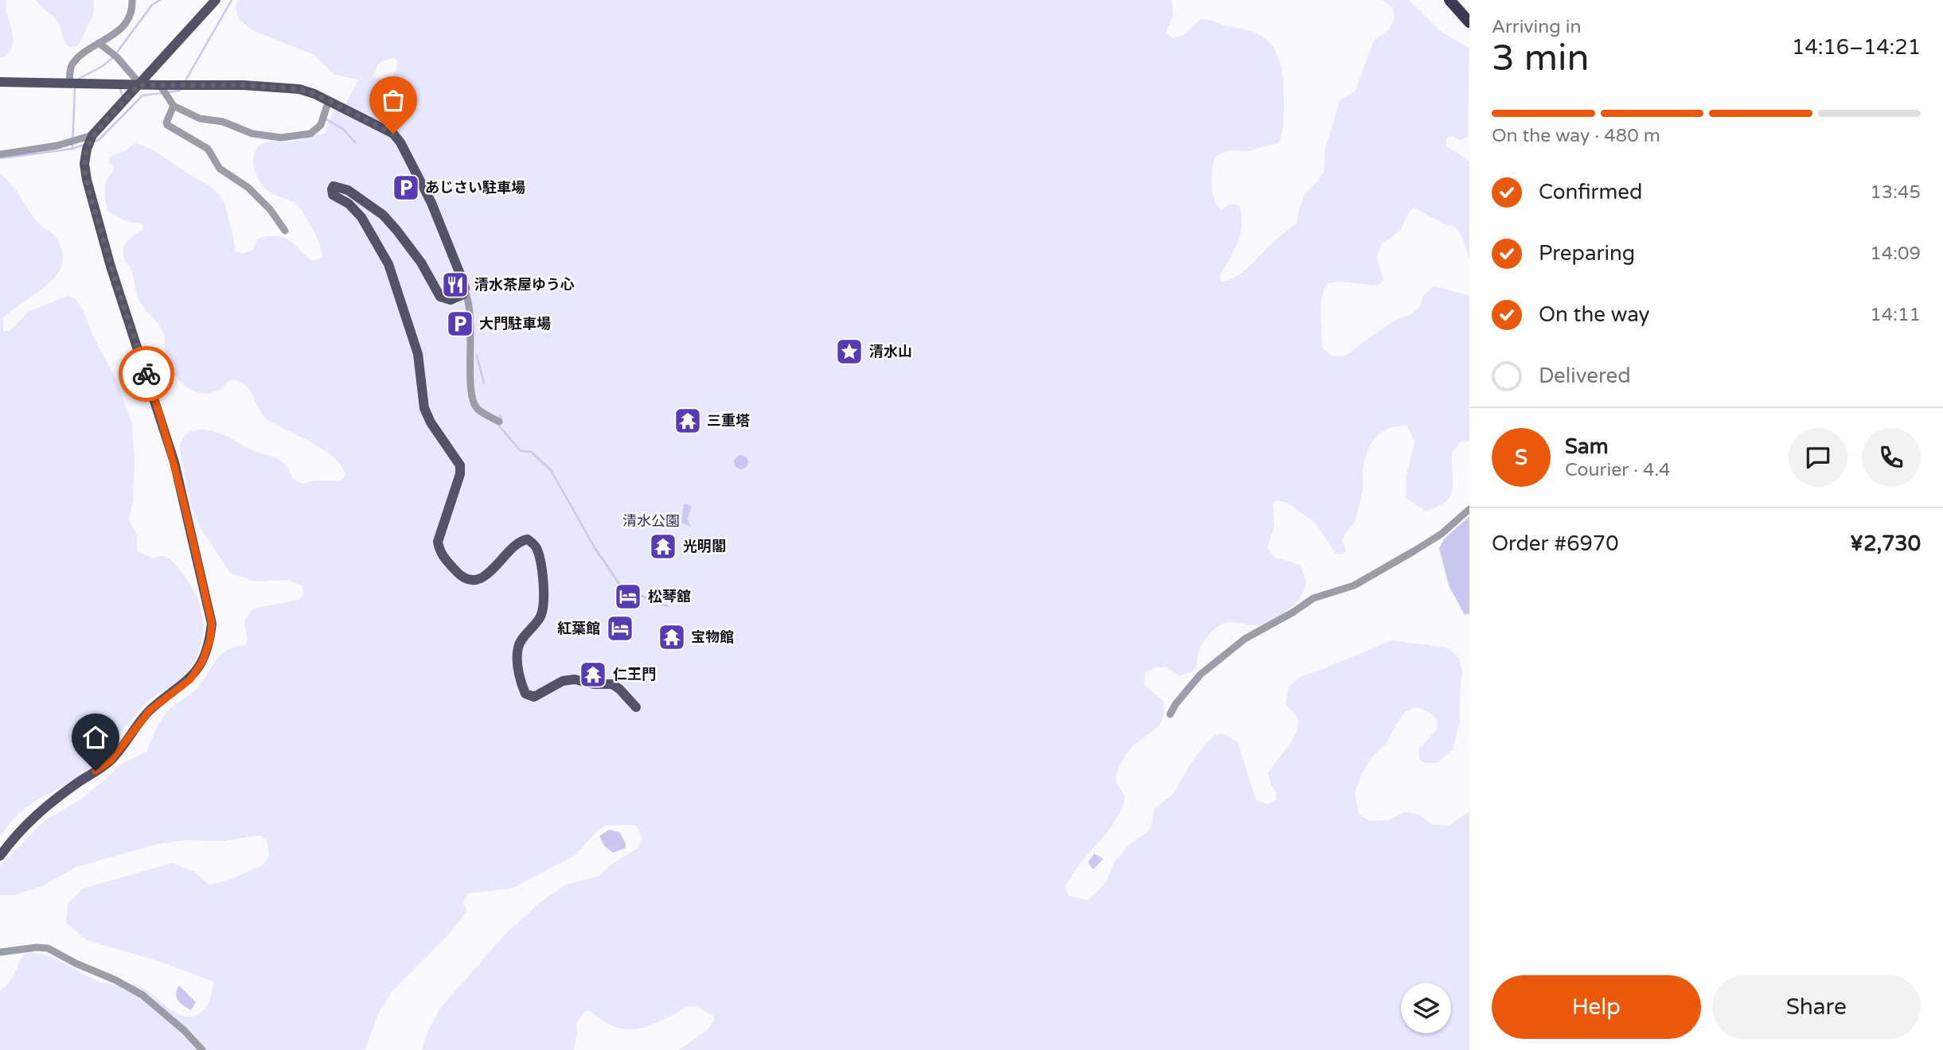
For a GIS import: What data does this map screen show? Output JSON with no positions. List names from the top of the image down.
{
  "parks": ["清水公園"],
  "places": {
    "parking": ["あじさい駐車場", "大門駐車場"],
    "restaurant": ["清水茶屋ゆう心"],
    "place": ["清水山"],
    "temple": [
      "三重塔",
      "光明閣",
      "宝物館",
      "仁王門"
    ],
    "hotel": ["松琴舘", "紅葉館"]
  },
  "page": {
    "heading": ["3 min", "Arriving in", "14:16–14:21"],
    "panel": [
      "Sam",
      "Courier · 4.4",
      "Order #6970",
      "¥2,730"
    ],
    "bar": "On the way · 480 m",
    "list": [
      ["Confirmed", "13:45"],
      ["Preparing", "14:09"],
      ["On the way", "14:11"],
      "Delivered"
    ],
    "round": "S",
    "buttons": ["Help", "Share"]
  }
}
